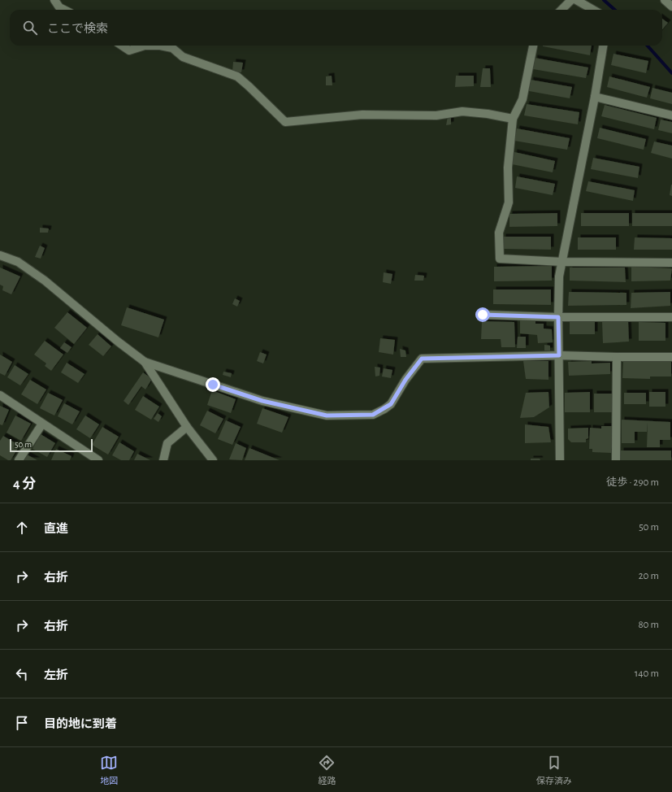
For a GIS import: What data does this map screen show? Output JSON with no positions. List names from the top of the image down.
{
  "scale_bar": "50 m",
  "page": {
    "search": "ここで検索",
    "scale": "50 m",
    "heading": ["4 分", "徒歩 · 290 m"],
    "list": [
      ["直進", "50 m"],
      ["右折", "20 m"],
      ["右折", "80 m"],
      ["左折", "140 m"],
      "目的地に到着"
    ],
    "nav": ["地図", "経路", "保存済み"]
  }
}
